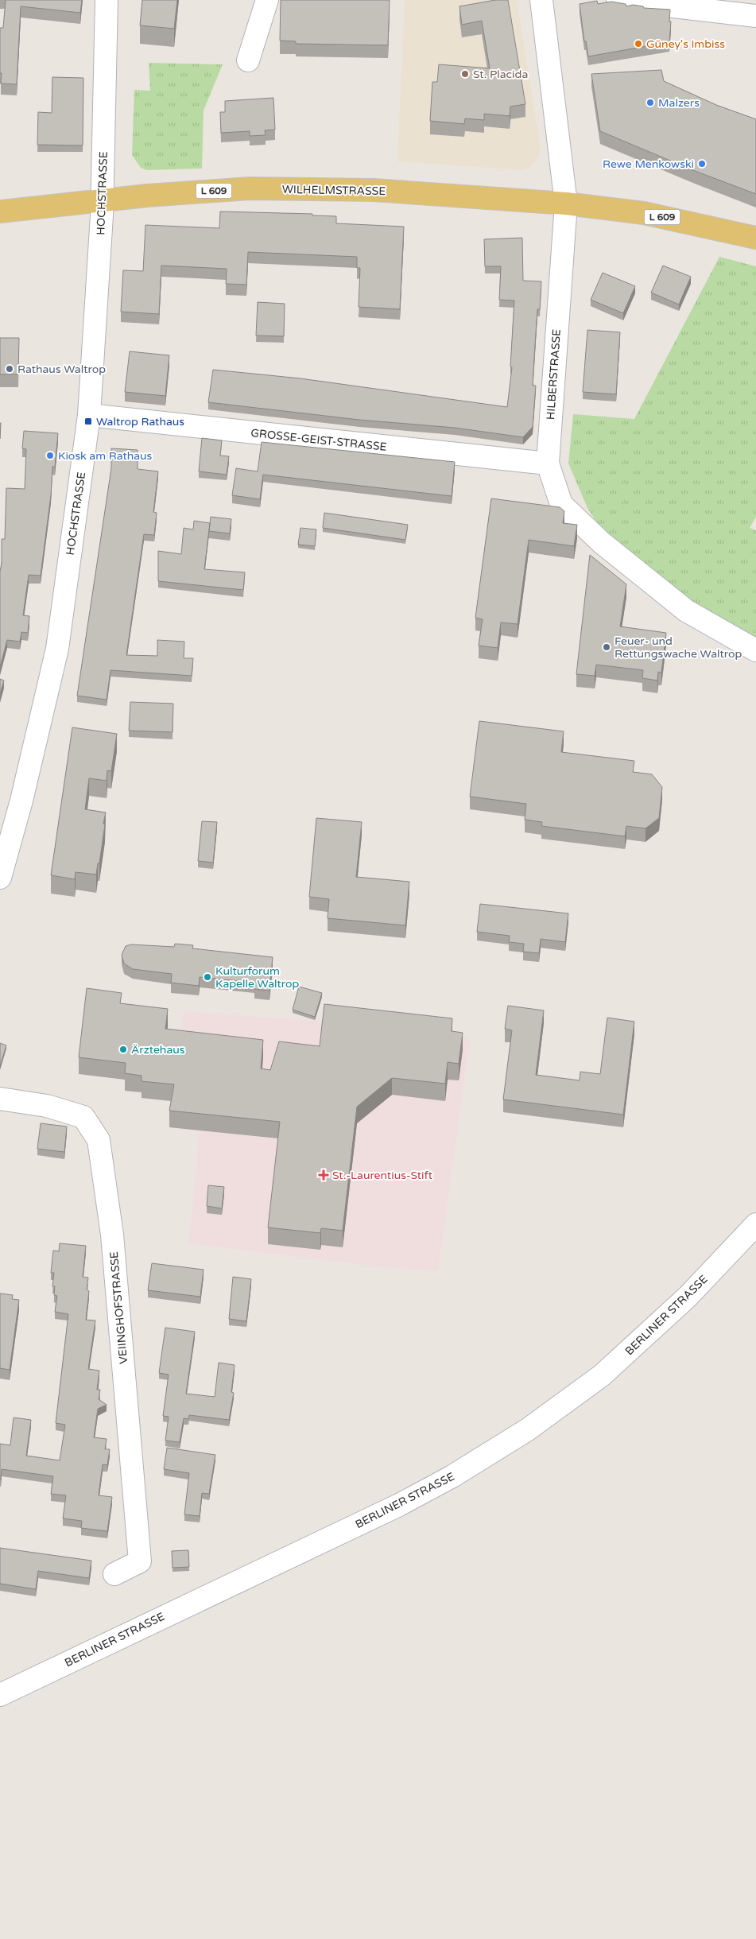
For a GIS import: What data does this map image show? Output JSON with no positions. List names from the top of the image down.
{
  "streets": {
    "main road": ["WILHELMSTRASSE", "L 609"],
    "street": [
      "HOCHSTRASSE",
      "HILBERSTRASSE",
      "GROSSE-GEIST-STRASSE",
      "VEIINGHOFSTRASSE",
      "BERLINER STRASSE"
    ]
  },
  "crossings": [
    ["WILHELMSTRASSE", "L 609"],
    ["WILHELMSTRASSE", "HOCHSTRASSE"],
    ["WILHELMSTRASSE", "HILBERSTRASSE"],
    ["L 609", "HOCHSTRASSE"],
    ["L 609", "HILBERSTRASSE"],
    ["HOCHSTRASSE", "GROSSE-GEIST-STRASSE"],
    ["HILBERSTRASSE", "GROSSE-GEIST-STRASSE"]
  ],
  "places": {
    "other": [
      "Güney's Imbiss",
      "St. Placida",
      "Malzers",
      "Rewe Menkowski",
      "Rathaus Waltrop",
      "Kiosk am Rathaus",
      "Feuer- und Rettungswache Waltrop",
      "Kulturforum Kapelle Waltrop",
      "Ärztehaus"
    ],
    "transit": ["Waltrop Rathaus"],
    "health": ["St.-Laurentius-Stift"]
  }
}
